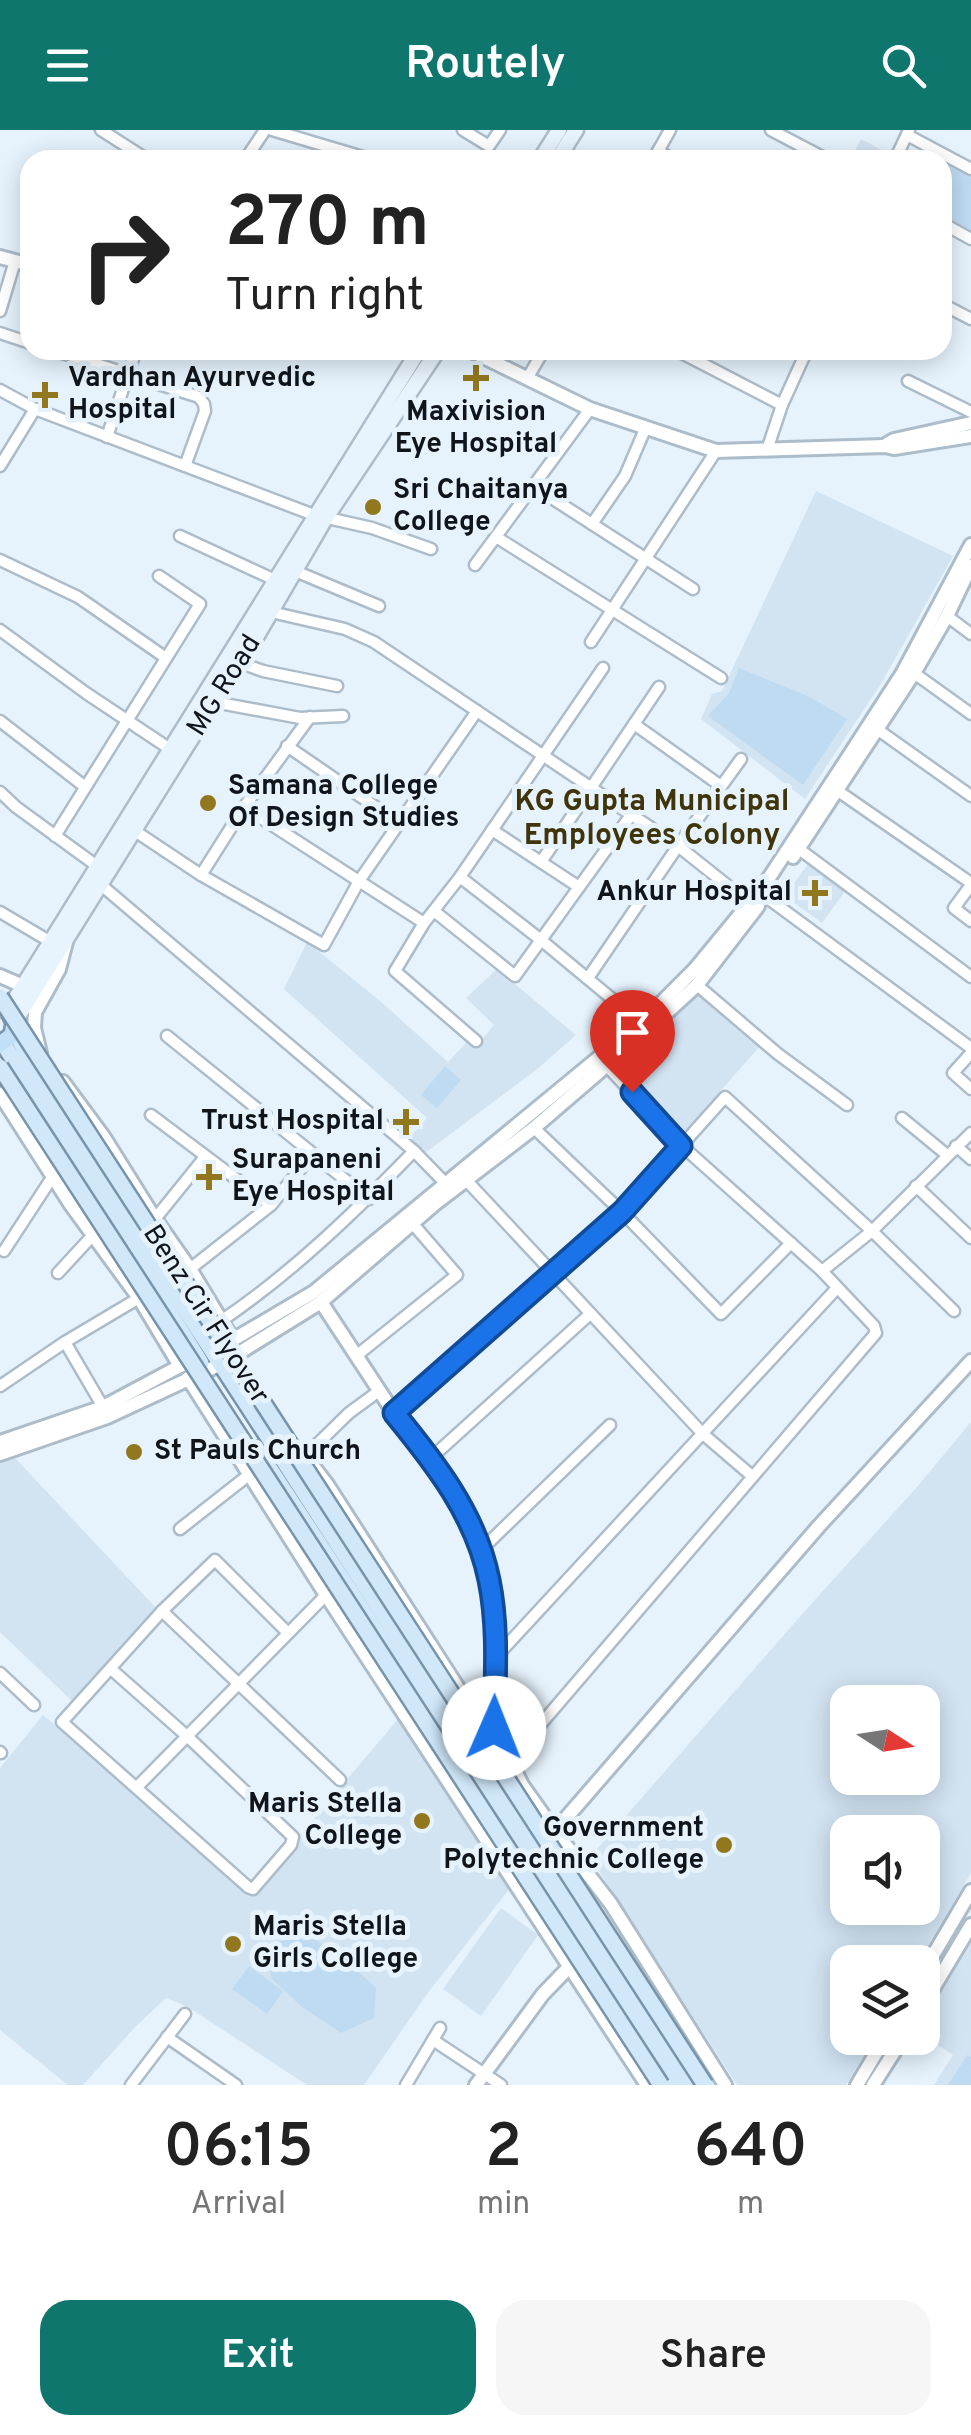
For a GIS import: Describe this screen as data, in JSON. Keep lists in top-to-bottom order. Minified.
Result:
{"streets":{"main road":["MG Road","Benz Cir Flyover"]},"crossings":[["MG Road","Benz Cir Flyover"]],"districts":["KG Gupta Municipal Employees Colony"],"places":{"health":["Maxivision Eye Hospital","Vardhan Ayurvedic Hospital","Ankur Hospital","Trust Hospital","Surapaneni Eye Hospital"],"other":["Sri Chaitanya College","Samana College Of Design Studies","St Pauls Church","Maris Stella College","Government Polytechnic College","Maris Stella Girls College"]},"north":"right","page":{"header":"Routely","turn":["270 m","Turn right"],"eta":["06:15","Arrival","2","min","640","m"],"buttons":["Exit","Share"]}}
